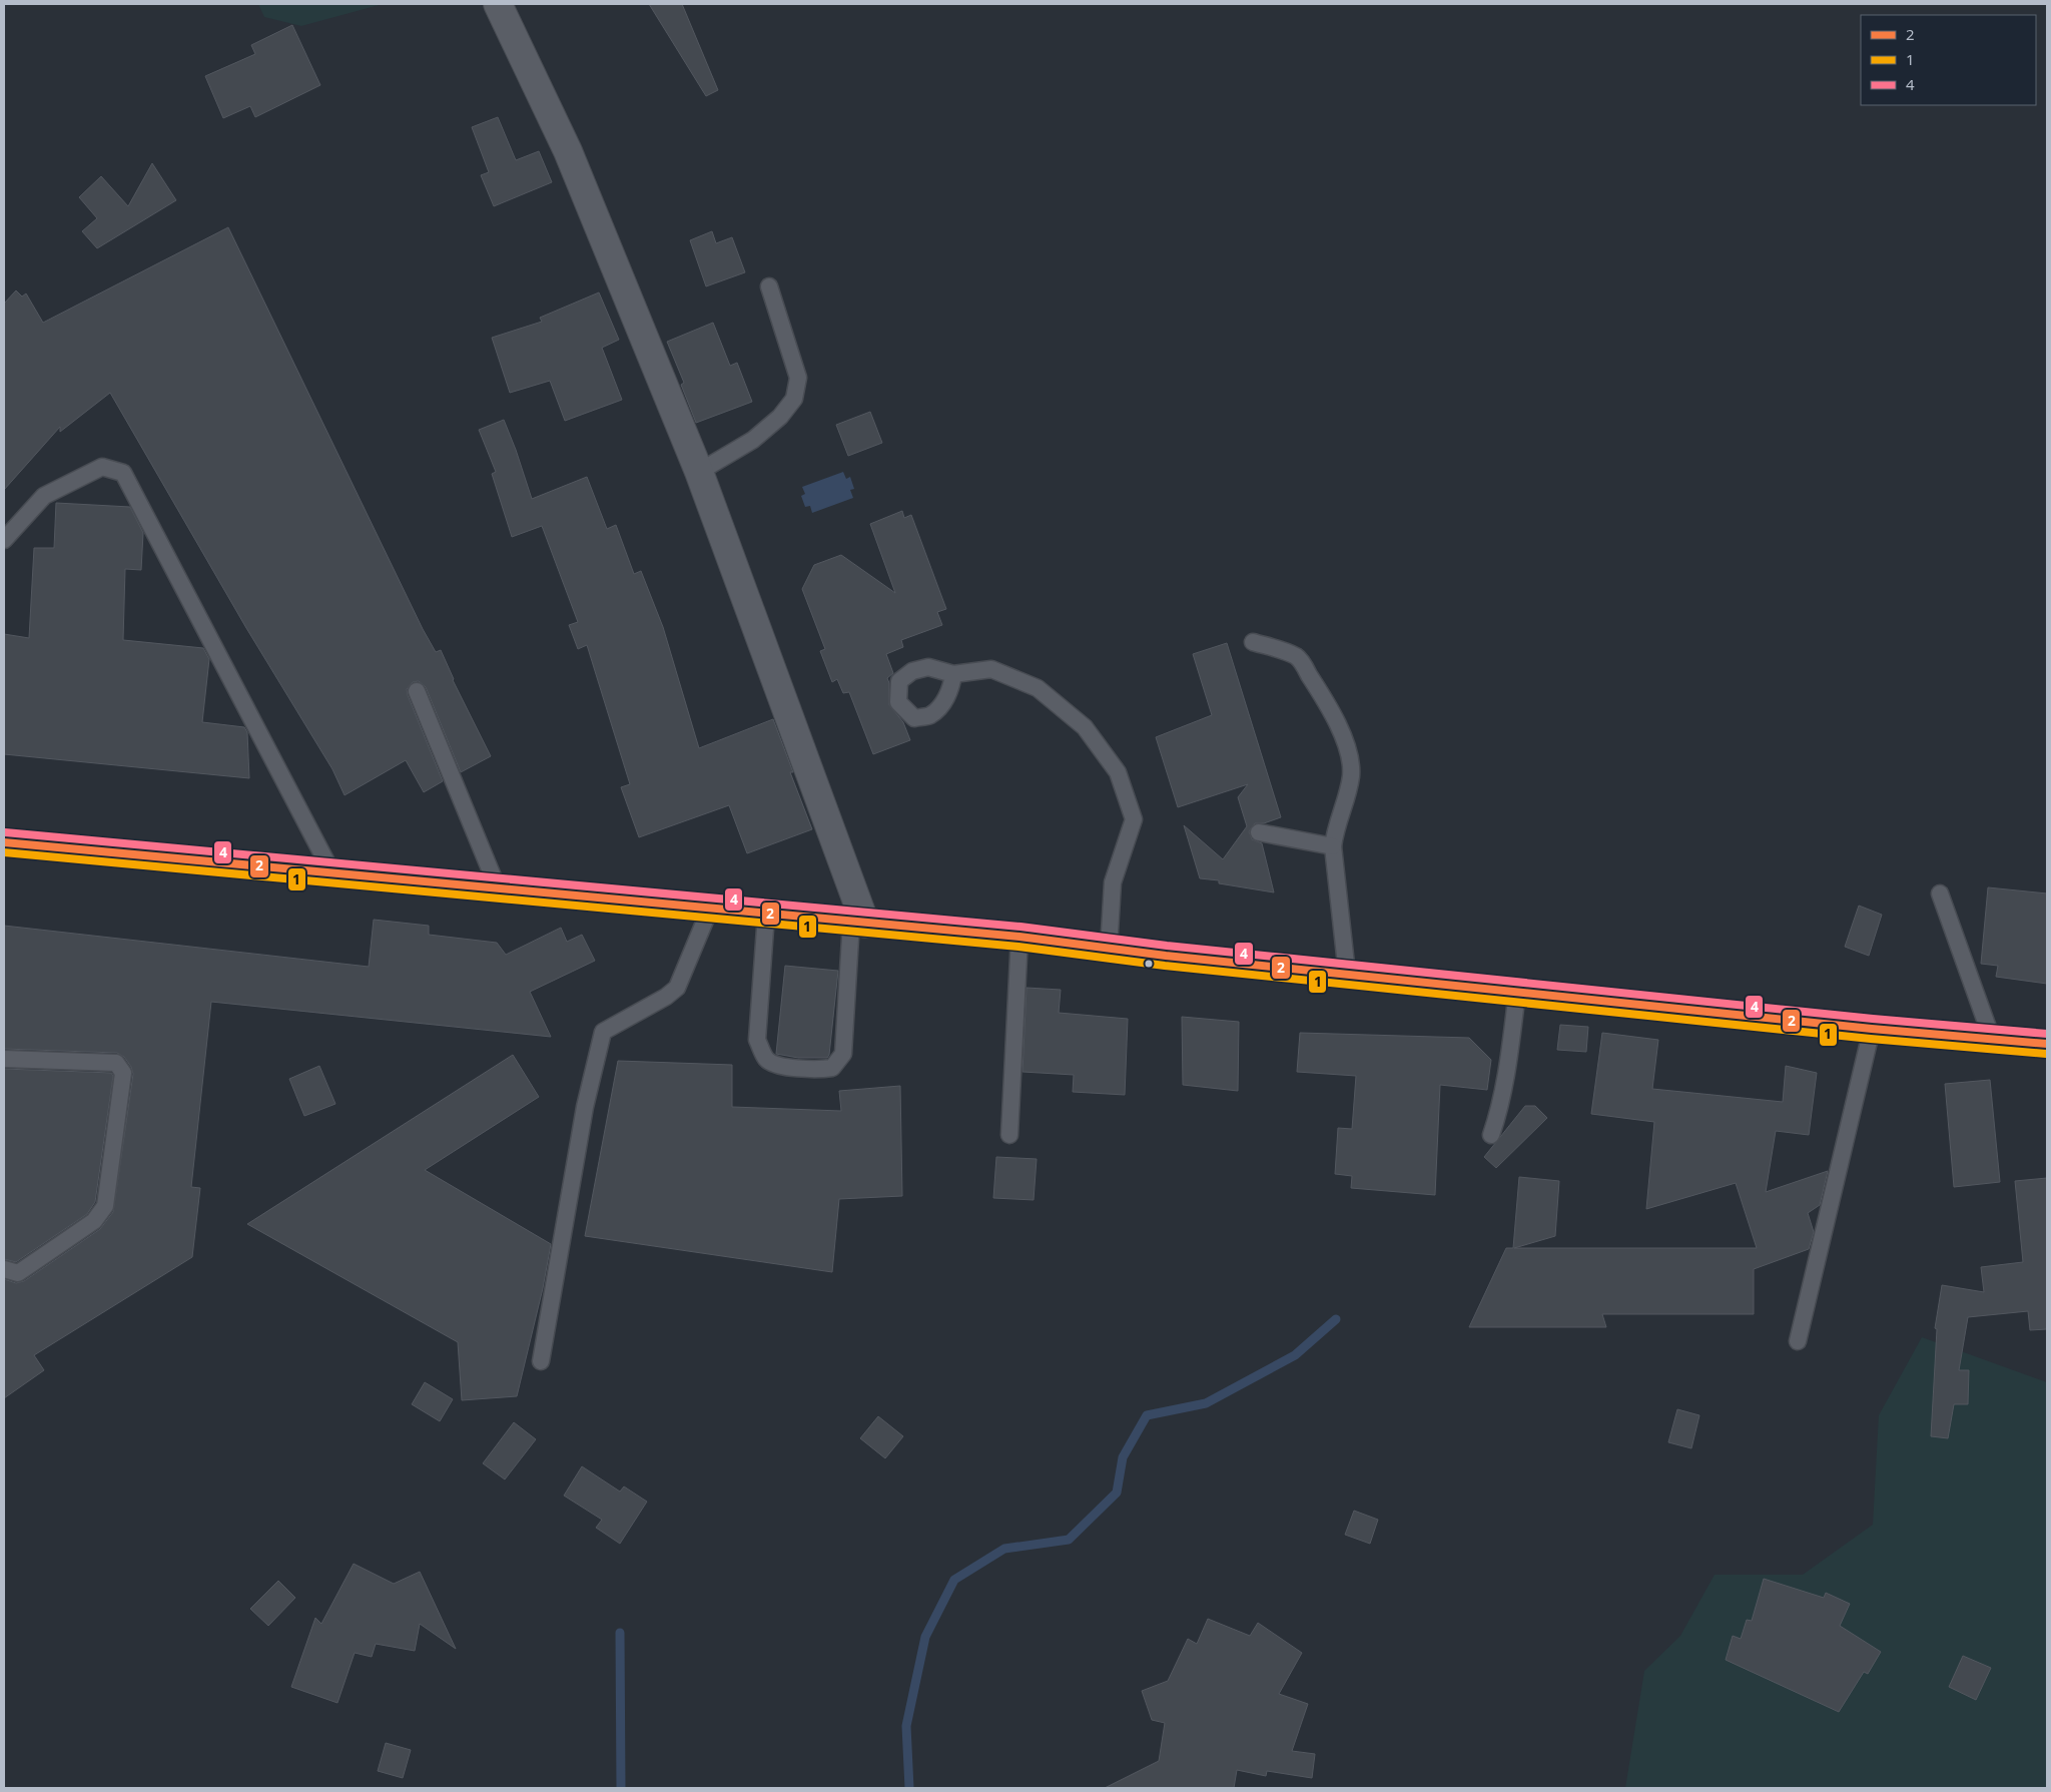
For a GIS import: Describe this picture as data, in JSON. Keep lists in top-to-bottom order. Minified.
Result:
{"lines":["transit line 4","transit line 2","transit line 1"],"legend":["2","1","4"]}
